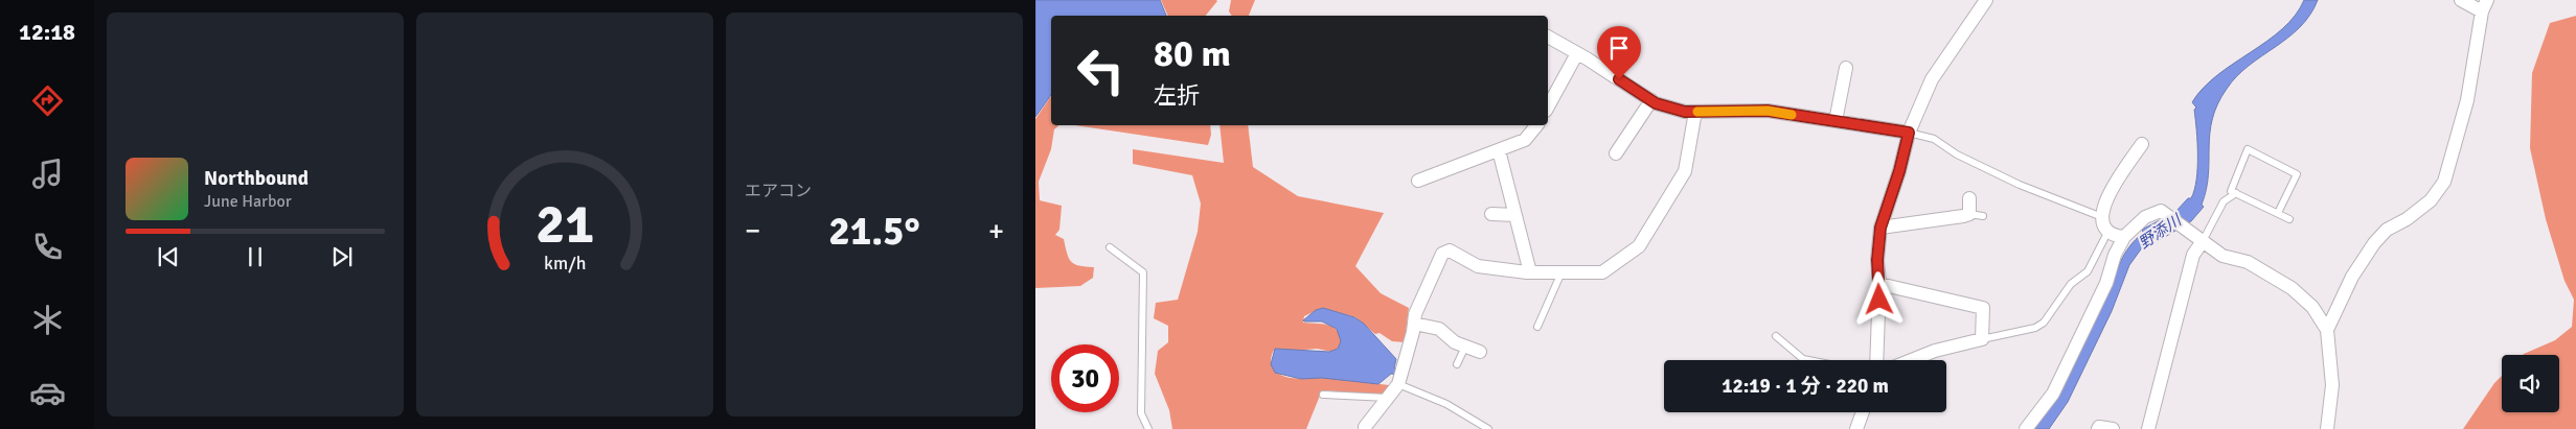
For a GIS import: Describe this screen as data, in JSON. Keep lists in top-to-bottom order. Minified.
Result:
{"water":["野添川"],"page":{"tabs":"12:18","tile":"エアコン","turn":["80 m","左折"],"song":["Northbound","June Harbor"],"heat":["−","21.5°","+"],"limit":"30","trip":"12:19 · 1 分 · 220 m","gauge":["21","km/h"]}}
